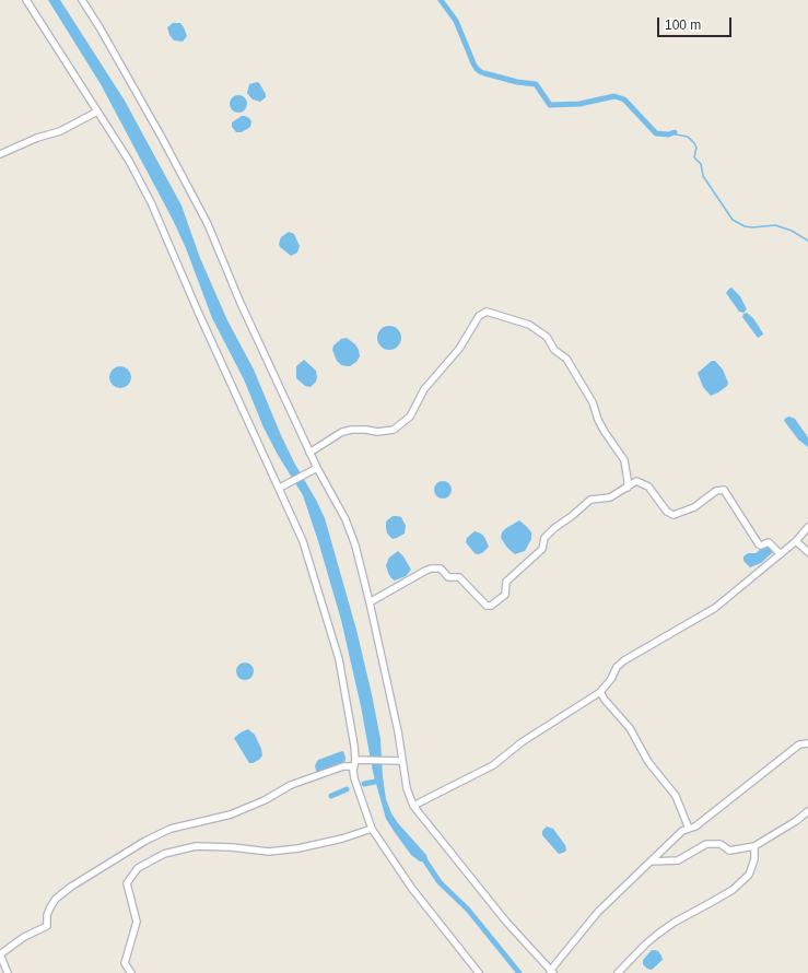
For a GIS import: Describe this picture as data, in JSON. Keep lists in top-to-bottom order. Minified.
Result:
{"scale_bar":"100 m"}
